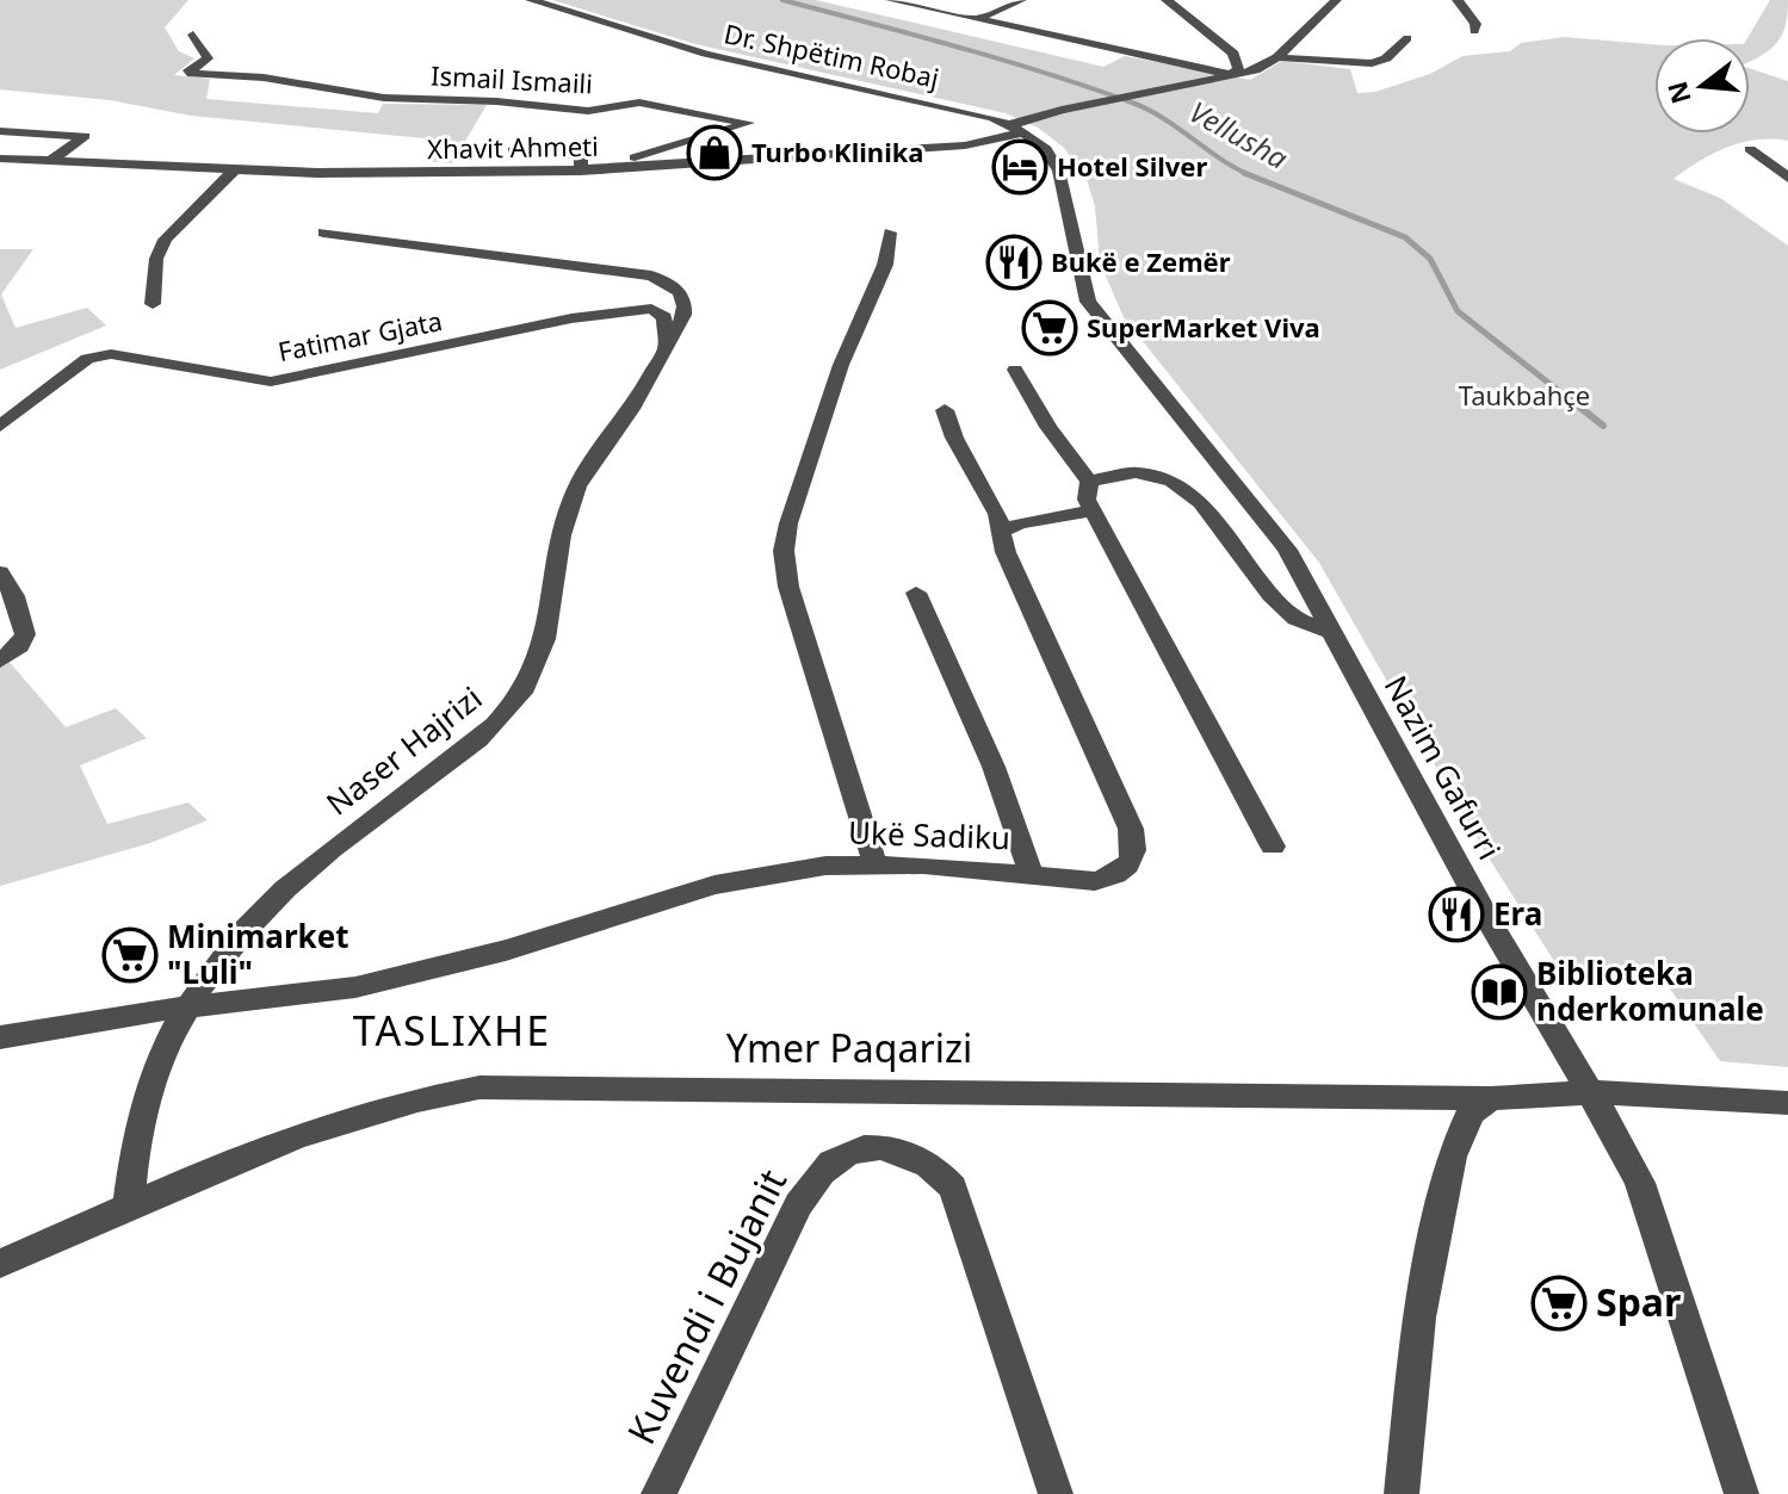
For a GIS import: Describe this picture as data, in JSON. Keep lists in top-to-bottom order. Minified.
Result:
{"streets":{"street":["Dr. Shpëtim Robaj","Ismail Ismaili","Xhavit Ahmeti","Fatimar Gjata","Naser Hajrizi","Nazim Gafurri","Ukë Sadiku","Ymer Paqarizi","Kuvendi i Bujanit"]},"crossings":[["Dr. Shpëtim Robaj","Xhavit Ahmeti"],["Dr. Shpëtim Robaj","Nazim Gafurri"],["Ismail Ismaili","Xhavit Ahmeti"],["Xhavit Ahmeti","Nazim Gafurri"],["Fatimar Gjata","Naser Hajrizi"],["Naser Hajrizi","Ukë Sadiku"],["Nazim Gafurri","Ymer Paqarizi"]],"districts":["TASLIXHE"],"water":["Vellusha"],"parks":["Taukbahçe"],"places":{"shop":["Turbo Klinika"],"hotel":["Hotel Silver"],"restaurant":["Bukë e Zemër","Era"],"supermarket":["SuperMarket Viva","Minimarket \"Luli\"","Spar"],"library":["Biblioteka nderkomunale"]},"north":"left"}
